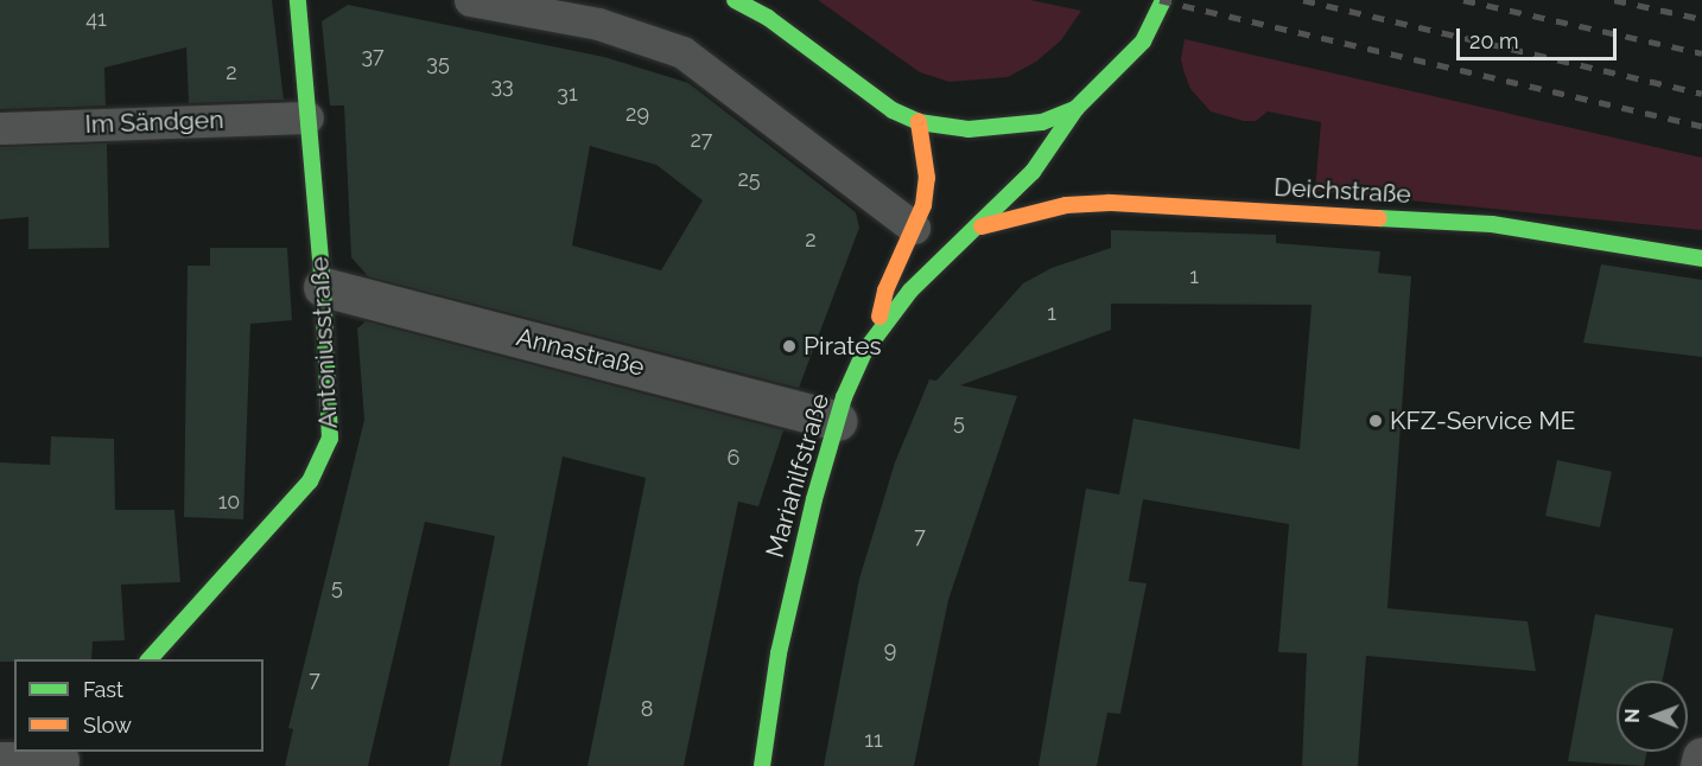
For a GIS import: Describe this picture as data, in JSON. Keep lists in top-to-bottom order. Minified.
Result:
{"streets":{"street":["Deichstraße","Antoniusstraße","Annastraße","Mariahilfstraße"],"lane":["Im Sändgen"]},"crossings":[["Im Sändgen","Antoniusstraße"],["Deichstraße","Mariahilfstraße"],["Antoniusstraße","Annastraße"],["Annastraße","Mariahilfstraße"]],"places":["Pirates","KFZ-Service ME"],"house_numbers":["41","37","35","2","33","31","29","27","25","2","1","1","5","6","10","7","5","9","7","8","11"],"legend":["Fast","Slow"],"scale_bar":"20 m","north":"left"}
